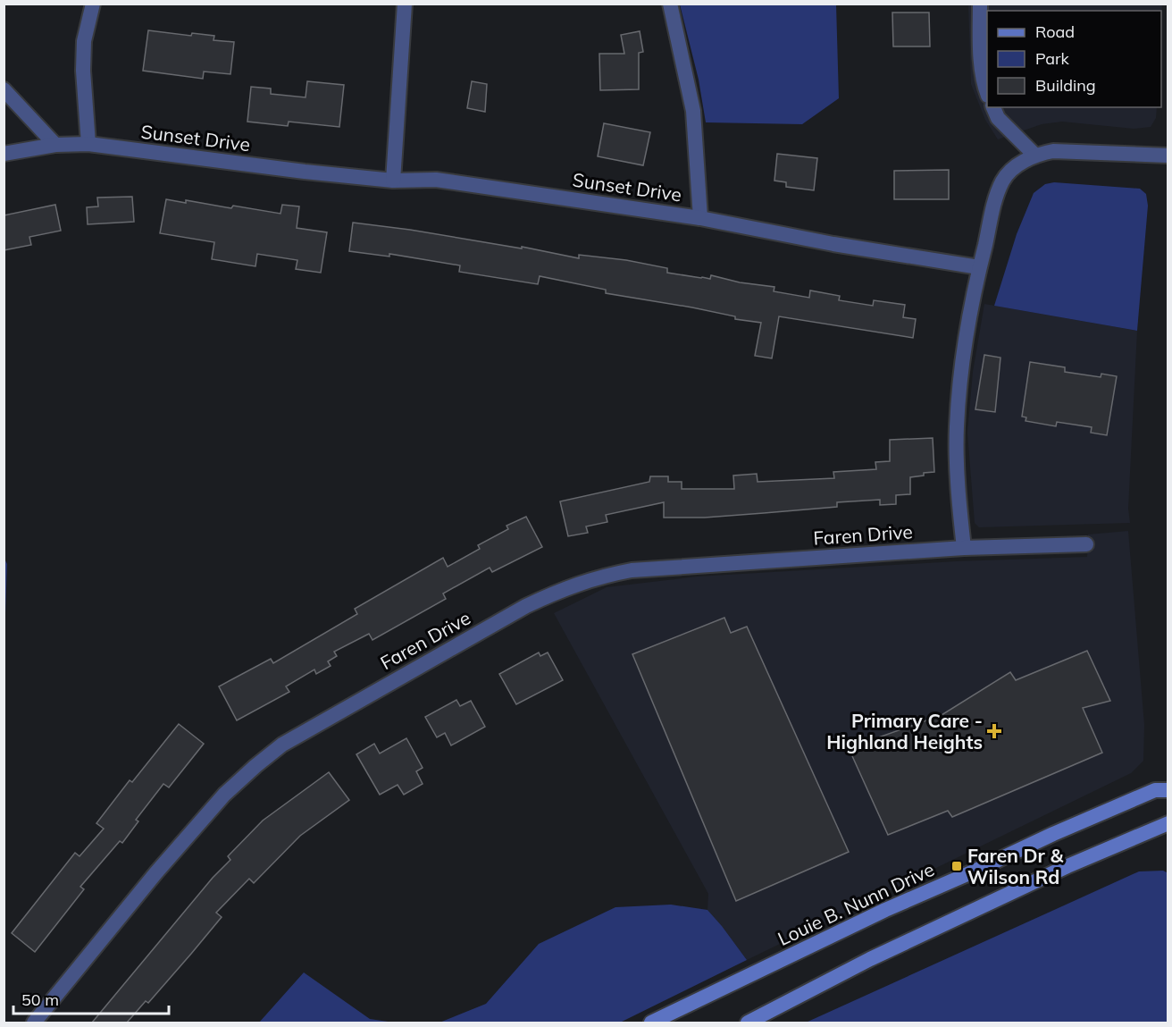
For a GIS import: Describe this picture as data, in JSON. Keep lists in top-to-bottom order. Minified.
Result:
{"streets":{"main road":["Louie B. Nunn Drive"],"street":["Sunset Drive","Faren Drive"]},"places":{"health":["Primary Care - Highland Heights"],"transit":["Faren Dr & Wilson Rd"]},"legend":["Road","Park","Building"],"scale_bar":"50 m"}
